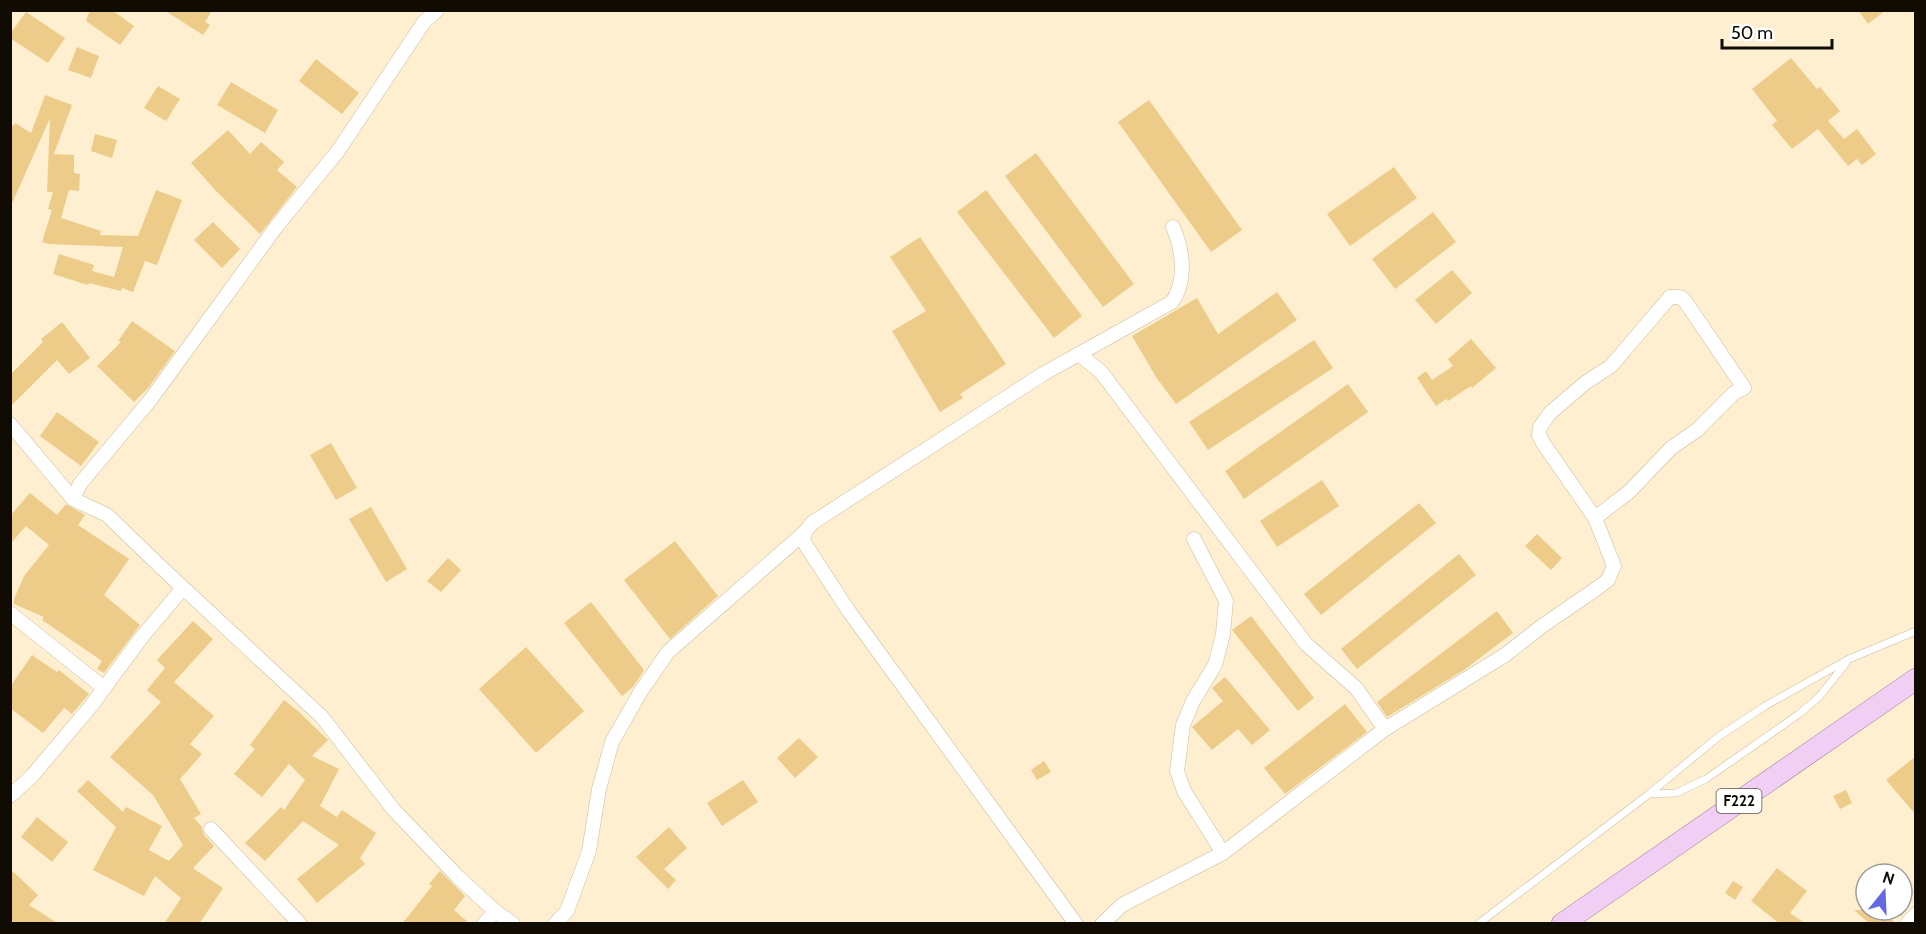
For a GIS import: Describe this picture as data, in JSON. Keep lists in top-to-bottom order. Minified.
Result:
{"streets":{"main road":["F222"]},"scale_bar":"50 m","north":"top"}
